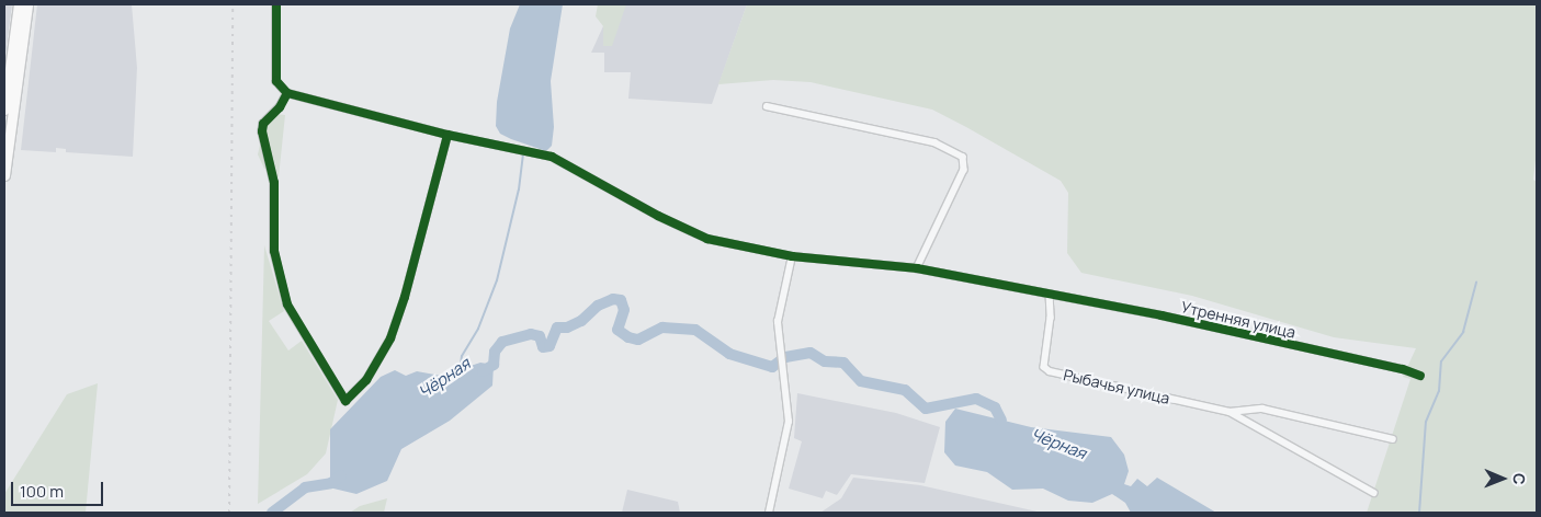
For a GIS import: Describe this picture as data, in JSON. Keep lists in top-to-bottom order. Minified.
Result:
{"streets":{"street":["Утренняя улица","Рыбачья улица"]},"crossings":[["Утренняя улица","Рыбачья улица"]],"water":["Чёрная"],"scale_bar":"100 m","north":"right"}
